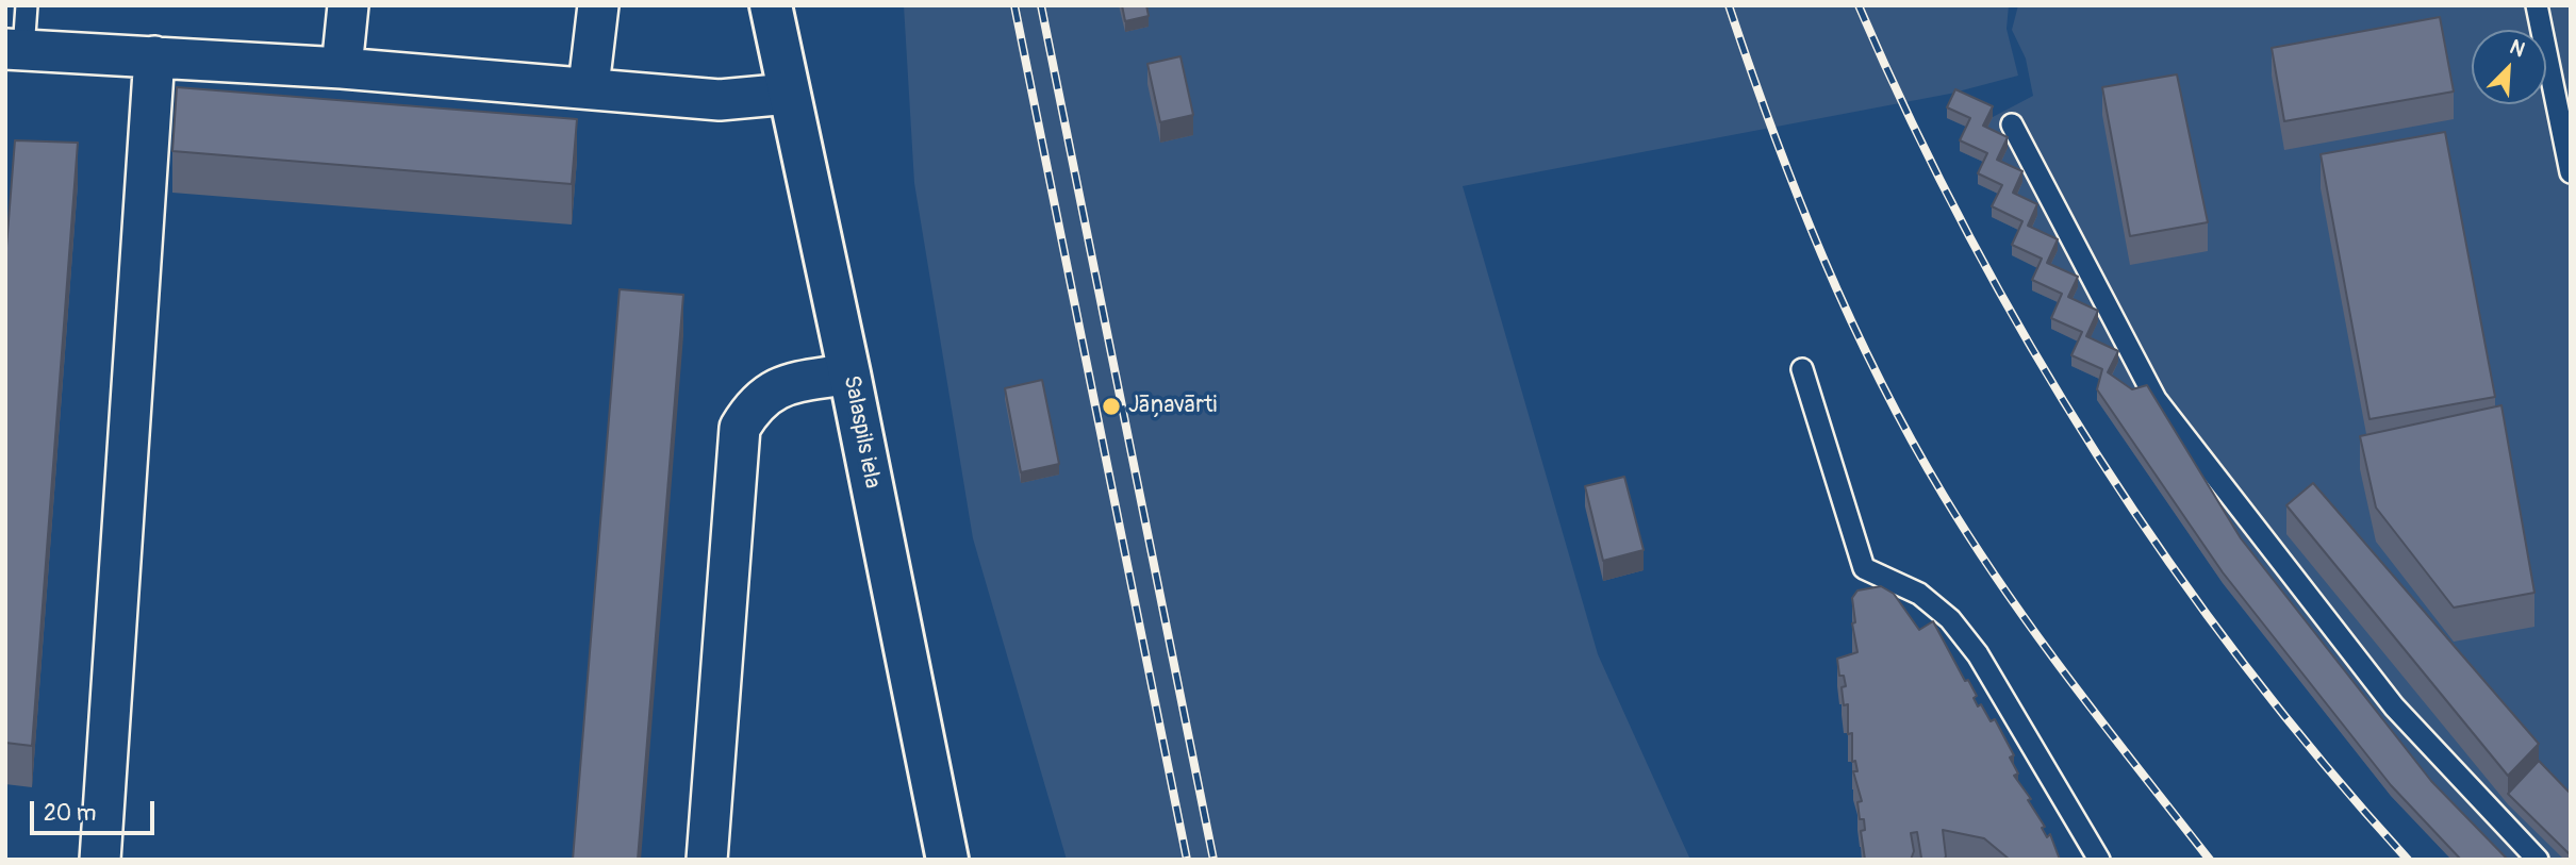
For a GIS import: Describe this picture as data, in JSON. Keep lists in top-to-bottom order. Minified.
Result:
{"streets":{"street":["Salaspils iela"]},"places":["Jāņavārti"],"scale_bar":"20 m","north":"top right"}
